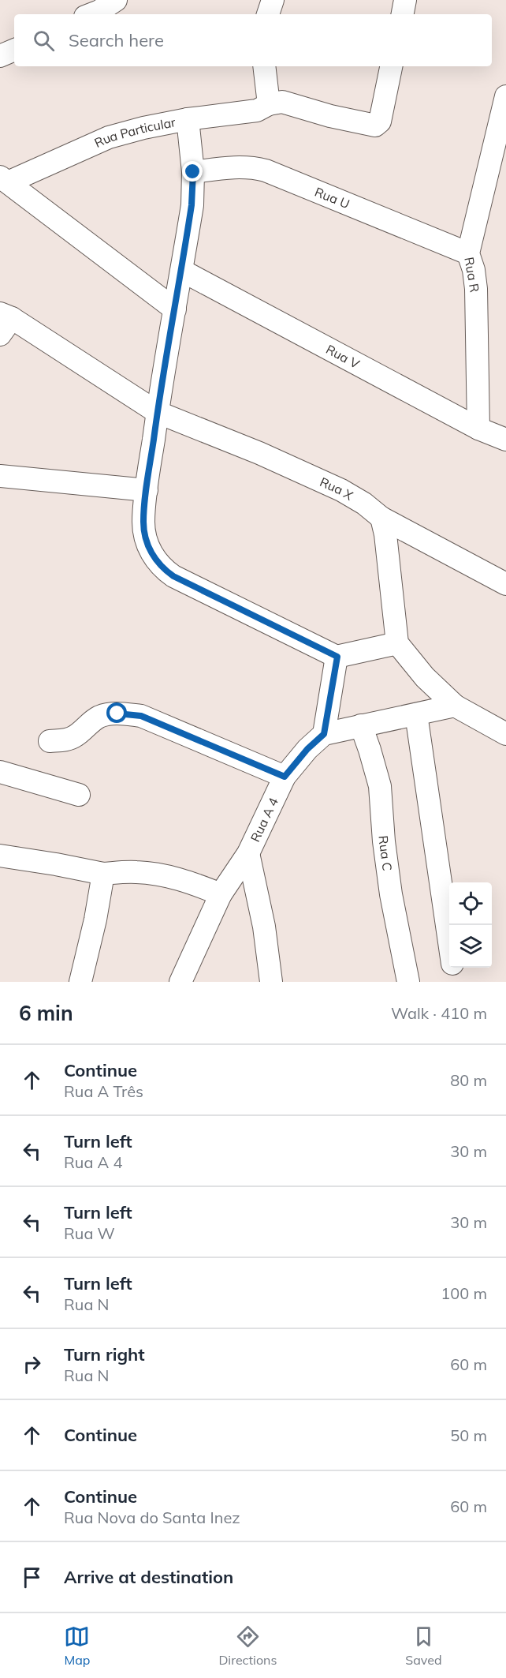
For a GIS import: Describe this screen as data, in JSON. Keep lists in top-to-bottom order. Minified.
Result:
{"streets":{"street":["Rua Particular","Rua U","Rua R","Rua V","Rua X","Rua A 4","Rua C"]},"crossings":[["Rua U","Rua R"],["Rua R","Rua V"],["Rua A 4","Rua C"]],"page":{"search":"Search here","heading":["6 min","Walk · 410 m"],"list":[["Continue","Rua A Três","80 m"],["Turn left","Rua A 4","30 m"],["Turn left","Rua W","30 m"],["Turn left","Rua N","100 m"],["Turn right","Rua N","60 m"],["Continue","50 m"],["Continue","Rua Nova do Santa Inez","60 m"],"Arrive at destination"],"nav":["Map","Directions","Saved"]}}
